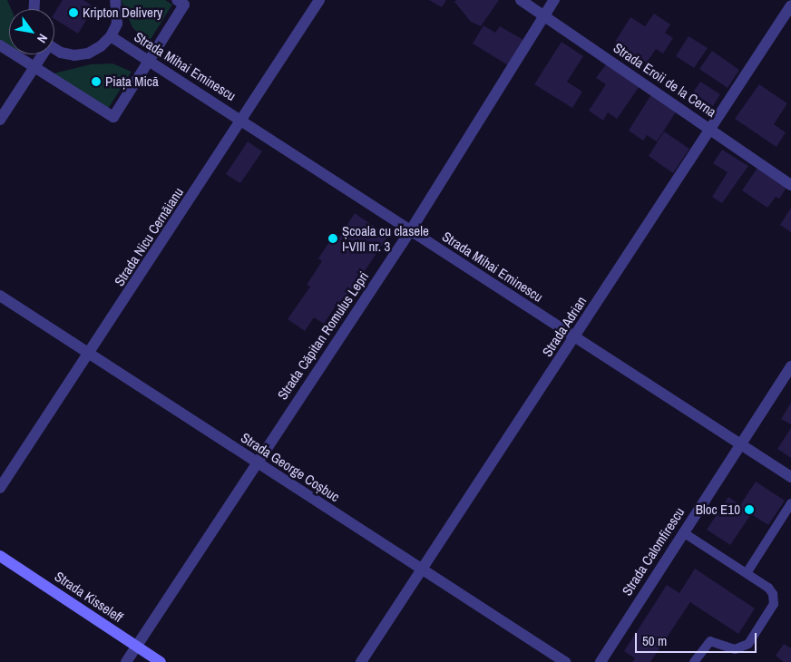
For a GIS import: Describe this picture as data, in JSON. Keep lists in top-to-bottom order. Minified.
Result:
{"streets":{"street":["Strada Mihai Eminescu","Strada Eroii de la Cerna","Strada Nicu Cernăianu","Strada Adrian","Strada Căpitan Romulus Lepri","Strada George Coșbuc","Strada Calomfirescu","Strada Kisseleff"]},"crossings":[["Strada Mihai Eminescu","Strada Nicu Cernăianu"],["Strada Mihai Eminescu","Strada Adrian"],["Strada Mihai Eminescu","Strada Căpitan Romulus Lepri"],["Strada Mihai Eminescu","Strada Calomfirescu"],["Strada Eroii de la Cerna","Strada Adrian"],["Strada Eroii de la Cerna","Strada Căpitan Romulus Lepri"],["Strada Nicu Cernăianu","Strada George Coșbuc"],["Strada Adrian","Strada George Coșbuc"],["Strada Căpitan Romulus Lepri","Strada George Coșbuc"],["Strada Căpitan Romulus Lepri","Strada Kisseleff"]],"places":["Kripton Delivery","Piața Mică","Școala cu clasele I-VIII nr. 3","Bloc E10"],"scale_bar":"50 m","north":"bottom right"}
